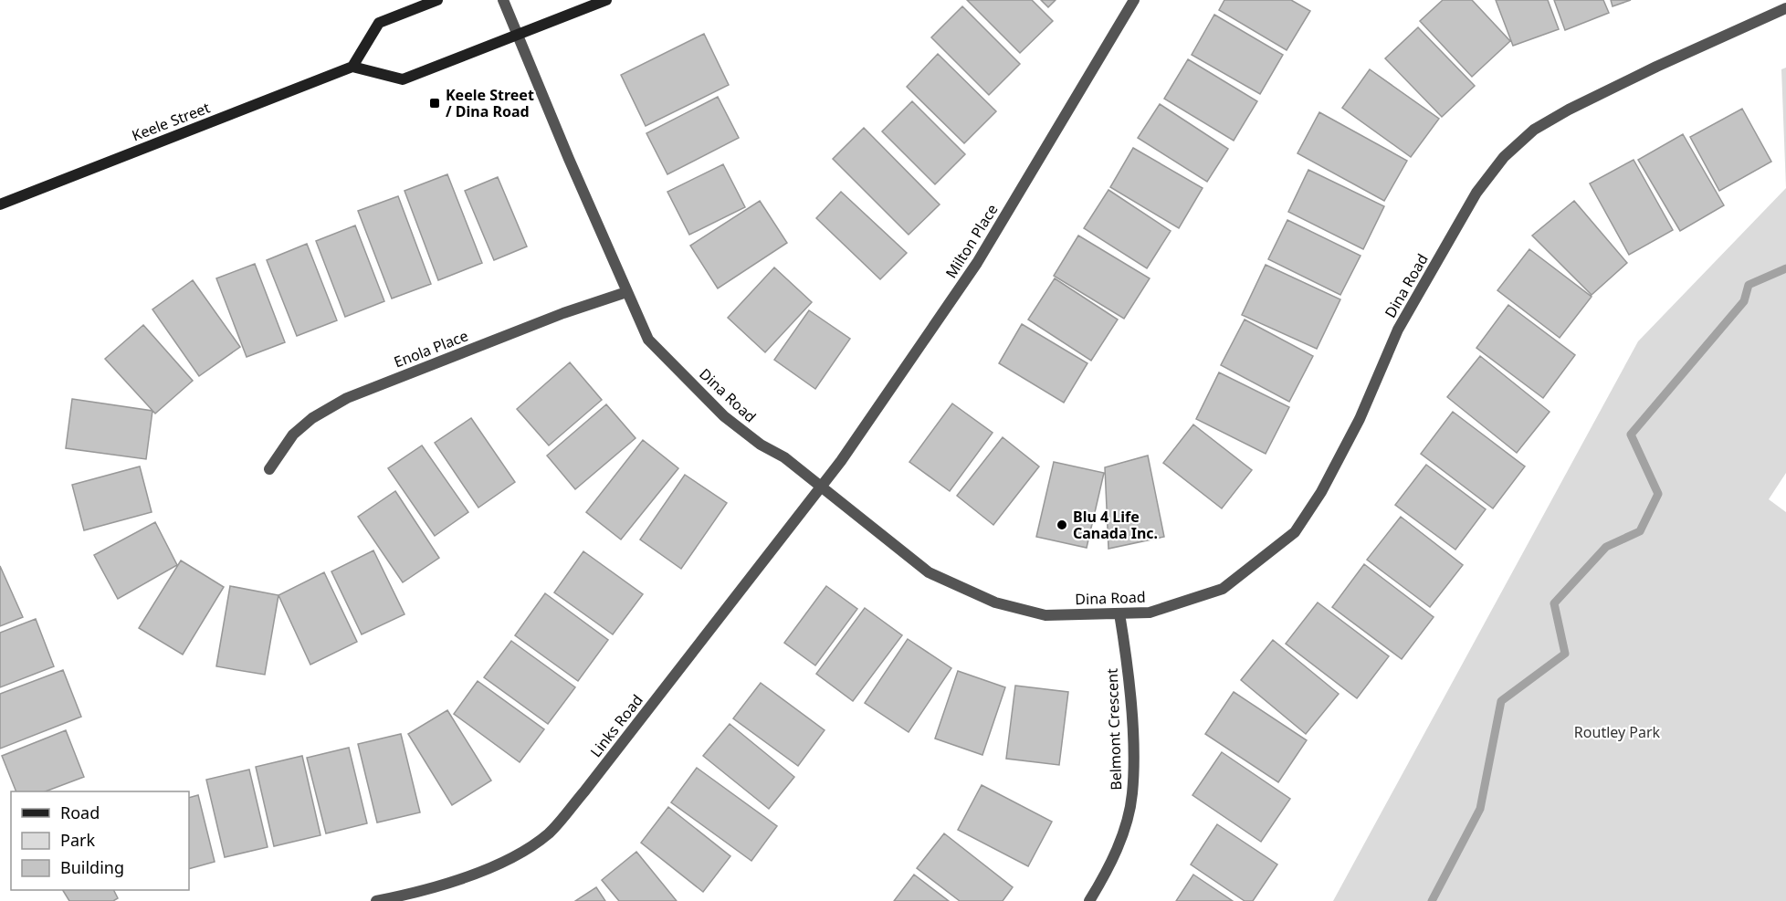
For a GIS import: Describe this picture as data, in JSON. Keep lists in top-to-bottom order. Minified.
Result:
{"streets":{"main road":["Keele Street"],"street":["Milton Place","Dina Road","Enola Place","Links Road","Belmont Crescent"]},"crossings":[["Milton Place","Dina Road"],["Milton Place","Links Road"],["Dina Road","Enola Place"],["Dina Road","Links Road"],["Dina Road","Belmont Crescent"]],"parks":["Routley Park"],"places":{"transit":["Keele Street / Dina Road"],"other":["Blu 4 Life Canada Inc."]},"legend":["Road","Park","Building"]}
